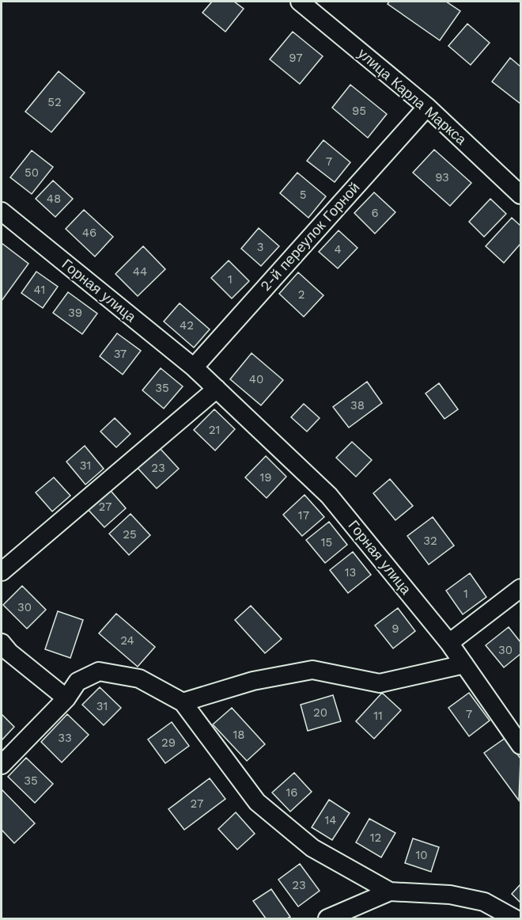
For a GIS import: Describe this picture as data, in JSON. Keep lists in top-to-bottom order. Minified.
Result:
{"streets":{"street":["улица Карла Маркса","2-й переулок Горной","Горная улица"]},"crossings":[["улица Карла Маркса","2-й переулок Горной"],["2-й переулок Горной","Горная улица"]],"house_numbers":["97","52","95","7","50","93","5","48","6","46","3","4","44","1","41","2","39","42","37","40","35","38","21","31","23","19","27","17","25","32","15","13","1","30","9","24","30","31","20","7","11","18","33","29","35","16","27","14","12","10","23"]}
